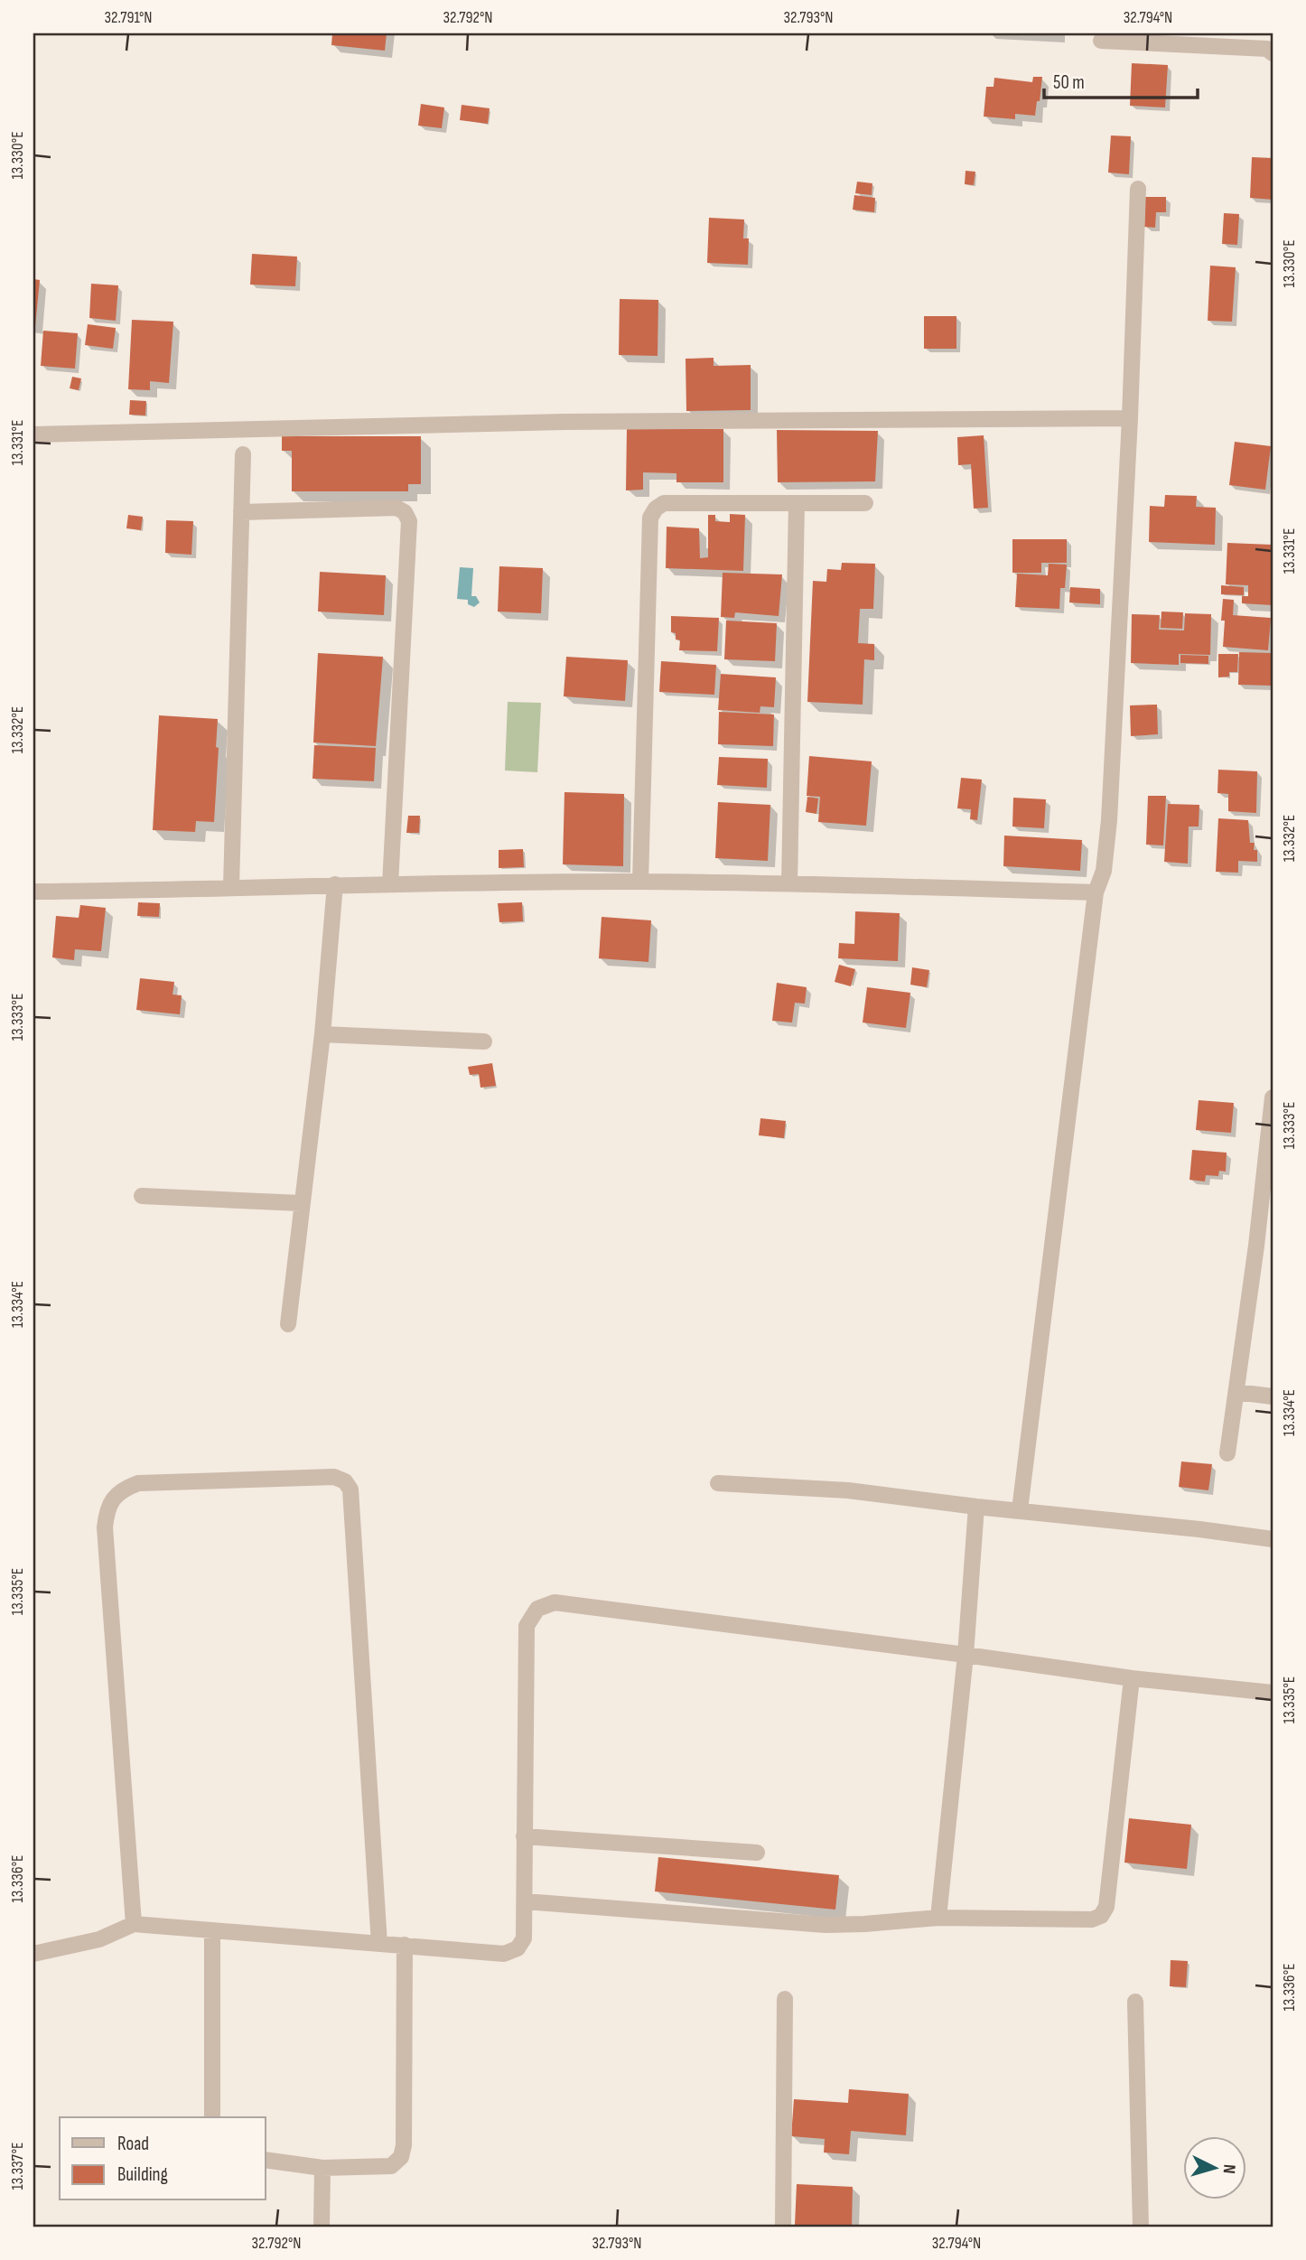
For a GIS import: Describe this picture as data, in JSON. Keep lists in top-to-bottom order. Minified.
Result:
{"legend":["Road","Building"],"scale_bar":"50 m","north":"right","coordinates":["32.791°N","32.792°N","32.793°N","32.794°N","13.330°E","13.331°E","13.332°E","13.333°E","13.334°E","13.335°E","13.336°E","13.337°E"]}
